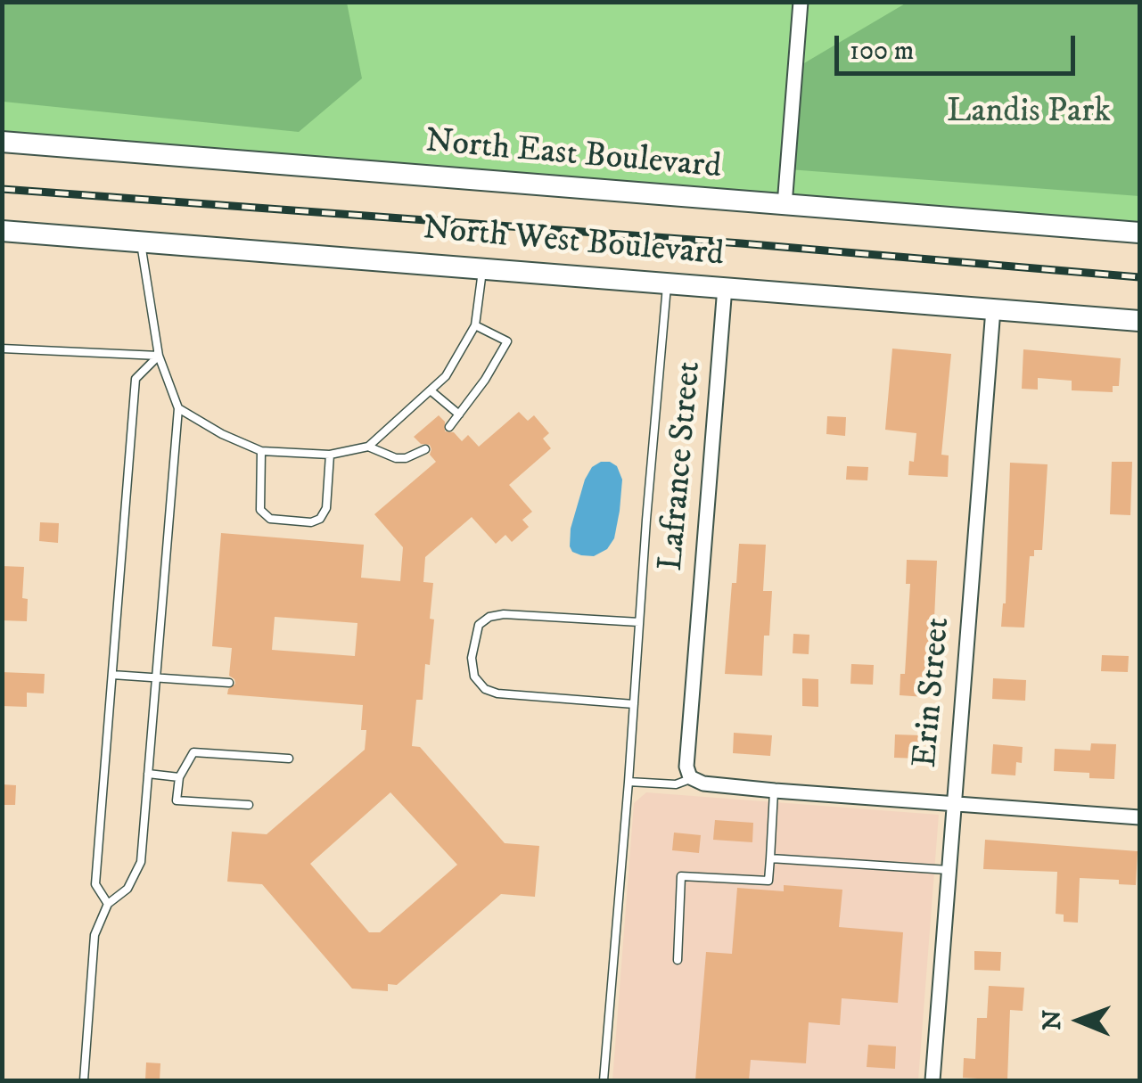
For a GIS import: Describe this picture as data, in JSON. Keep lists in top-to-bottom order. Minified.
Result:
{"streets":{"main road":["North East Boulevard","North West Boulevard"],"street":["Lafrance Street","Erin Street"]},"crossings":[["North West Boulevard","Lafrance Street"],["North West Boulevard","Erin Street"]],"parks":["Landis Park"],"scale_bar":"100 m","north":"left"}
